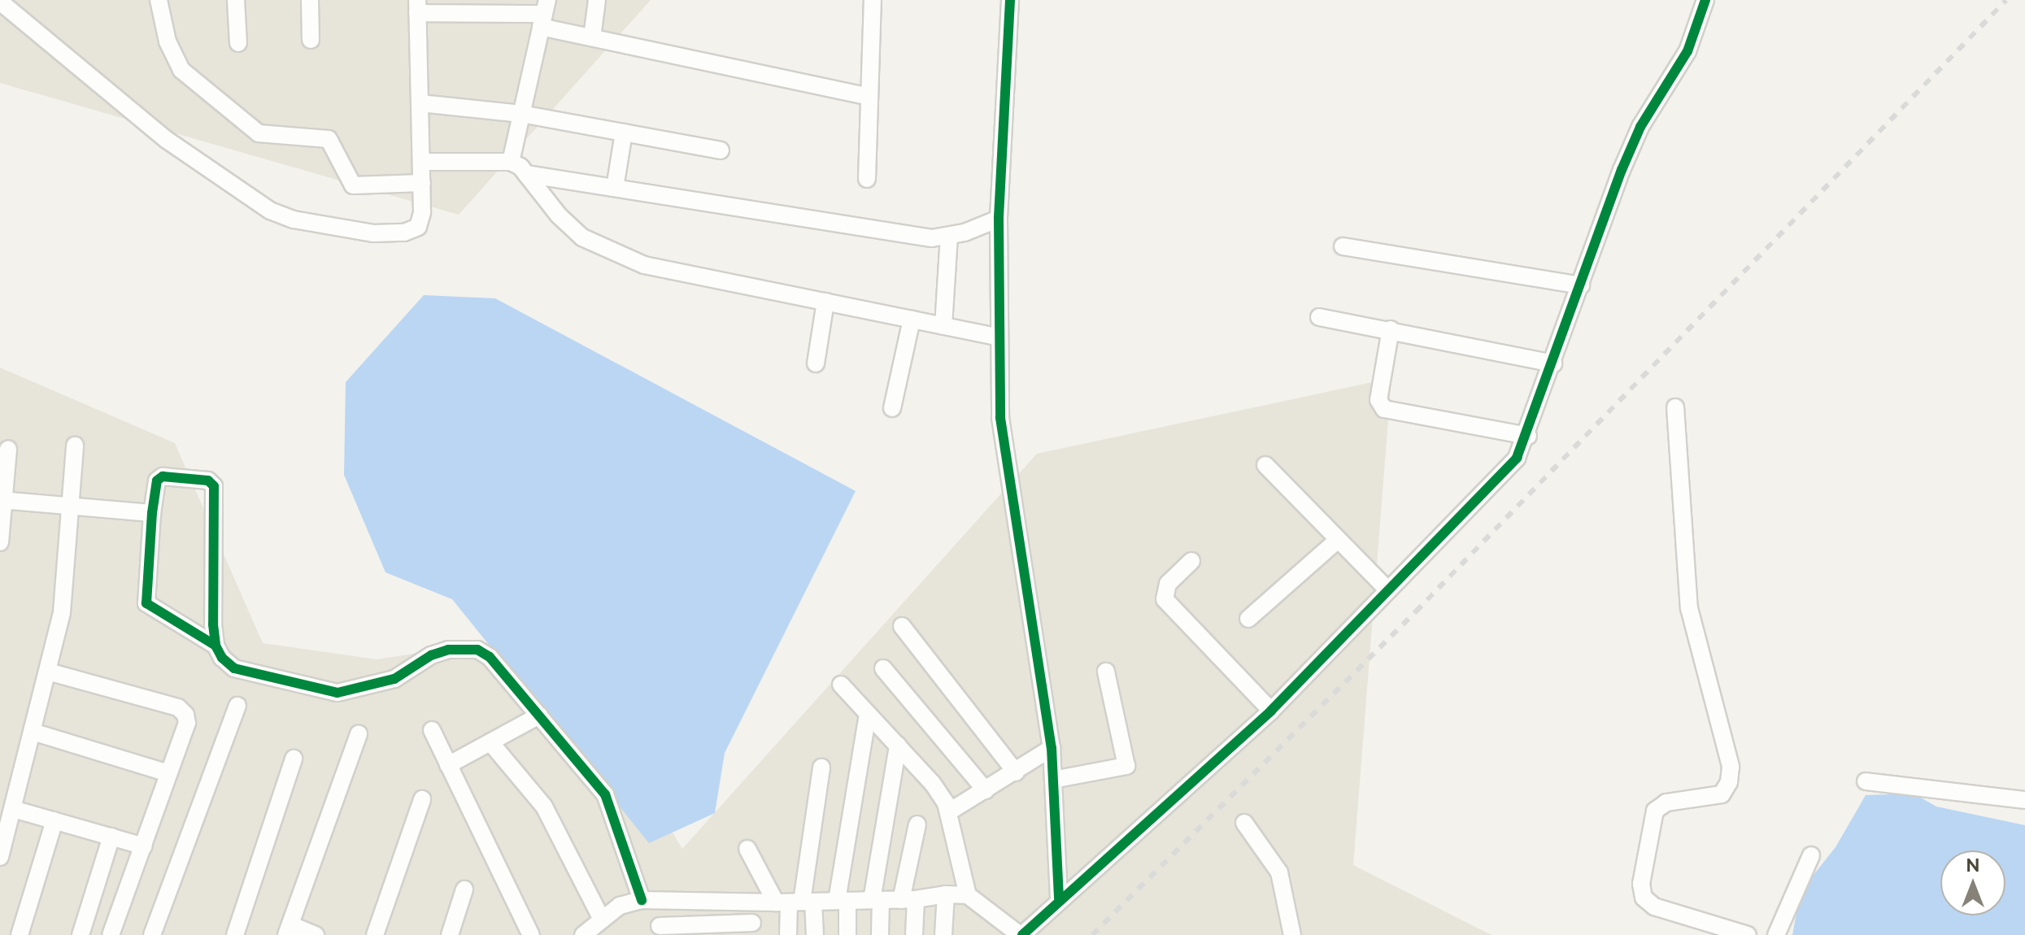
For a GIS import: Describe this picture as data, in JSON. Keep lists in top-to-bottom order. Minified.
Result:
{"north":"top"}
